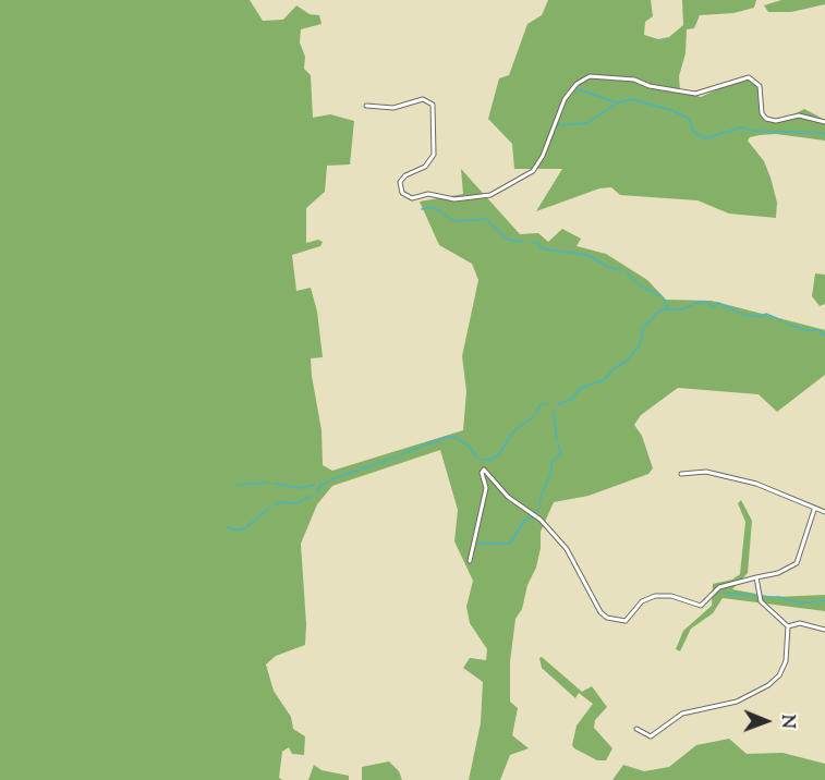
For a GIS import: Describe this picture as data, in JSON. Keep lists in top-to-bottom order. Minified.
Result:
{"north":"right"}
